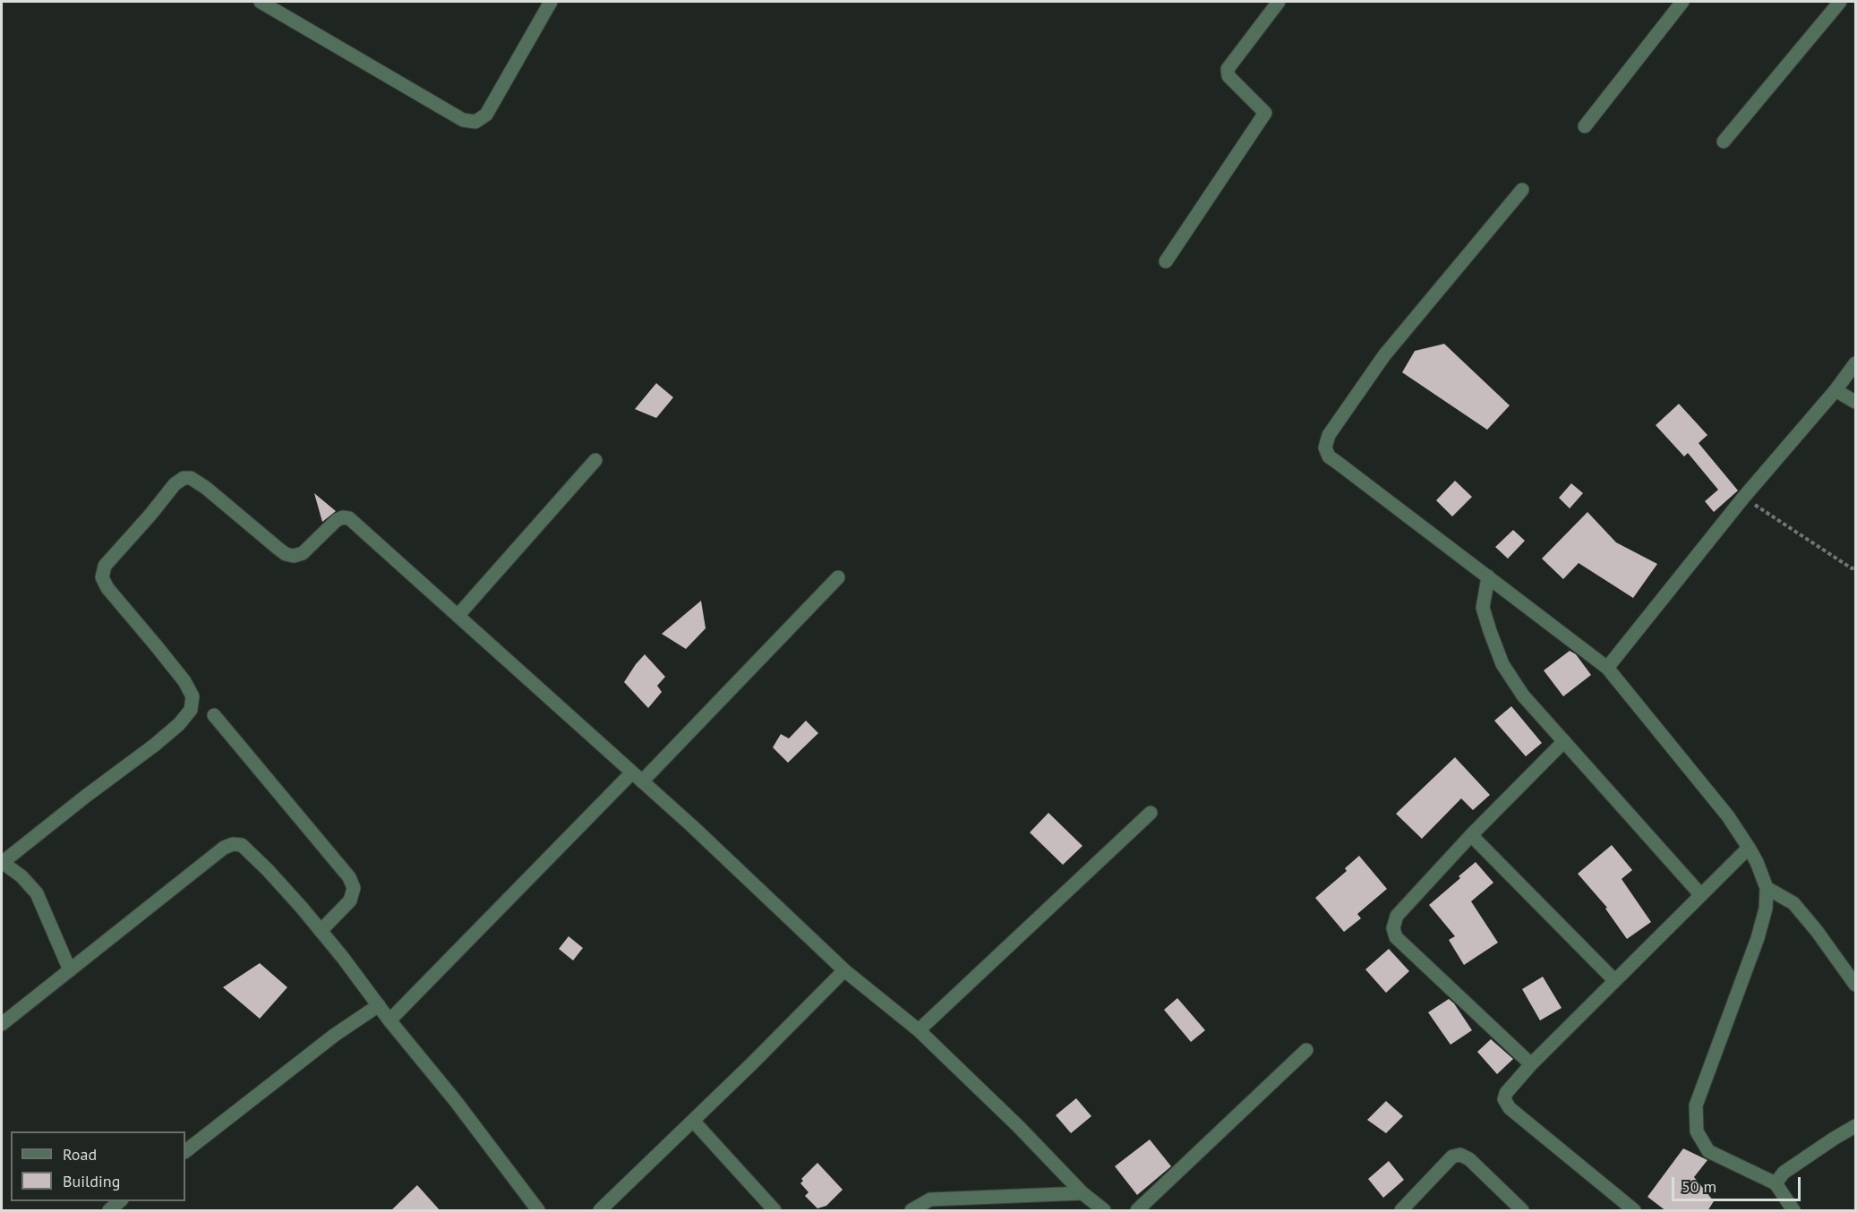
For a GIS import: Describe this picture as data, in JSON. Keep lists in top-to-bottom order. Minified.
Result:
{"legend":["Road","Building"],"scale_bar":"50 m"}
